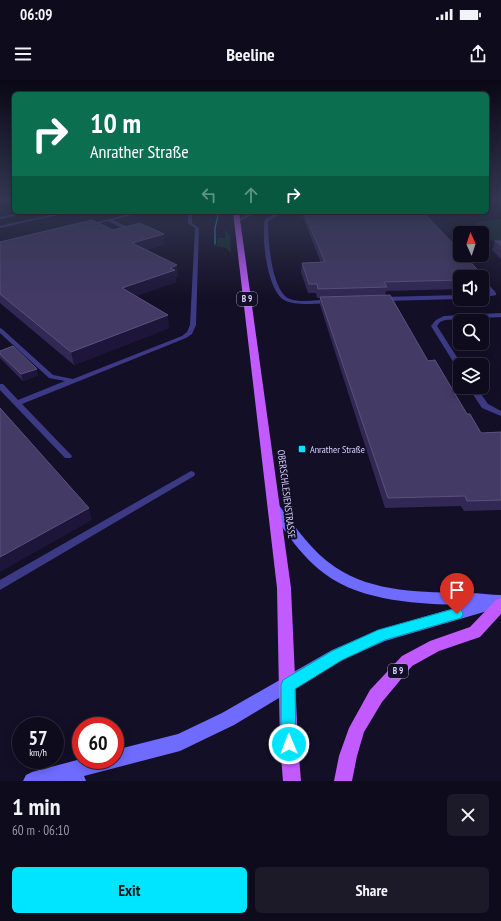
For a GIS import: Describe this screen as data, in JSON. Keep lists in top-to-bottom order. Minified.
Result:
{"streets":{"main road":["B 9","OBERSCHLESIENSTRASSE"]},"places":{"transit":["Anrather Straße"]},"north":"top","page":{"status":"06:09","header":"Beeline","turn":["10 m","Anrather Straße"],"speed":"57 km/h","limit":"60","heading":["1 min","60 m · 06:10"],"buttons":["Exit","Share"]}}
